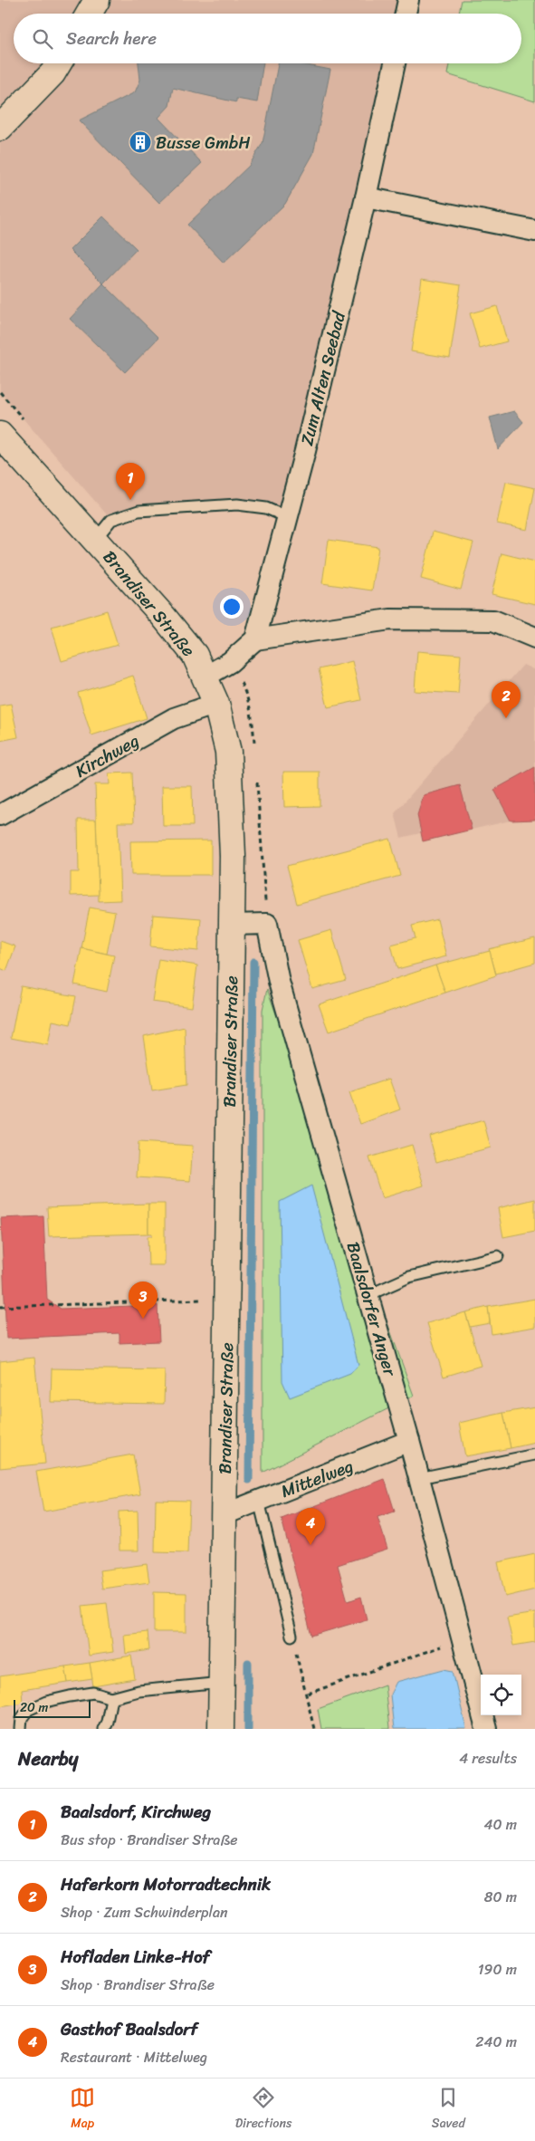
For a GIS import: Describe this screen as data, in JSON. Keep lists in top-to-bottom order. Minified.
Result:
{"streets":{"street":["Zum Alten Seebad","Brandiser Straße","Kirchweg","Baalsdorfer Anger","Mittelweg"]},"crossings":[["Brandiser Straße","Kirchweg"],["Brandiser Straße","Mittelweg"],["Baalsdorfer Anger","Mittelweg"]],"places":{"building":["Busse GmbH"]},"scale_bar":"20 m","page":{"search":"Search here","pins":["1","2","3","4"],"scale":"20 m","heading":["Nearby","4 results"],"list":[{"mark":"1","name":"Baalsdorf, Kirchweg","note":"Bus stop · Brandiser Straße","value":"40 m"},{"mark":"2","name":"Haferkorn Motorradtechnik","note":"Shop · Zum Schwinderplan","value":"80 m"},{"mark":"3","name":"Hofladen Linke-Hof","note":"Shop · Brandiser Straße","value":"190 m"},{"mark":"4","name":"Gasthof Baalsdorf","note":"Restaurant · Mittelweg","value":"240 m"}],"nav":["Map","Directions","Saved"]}}
